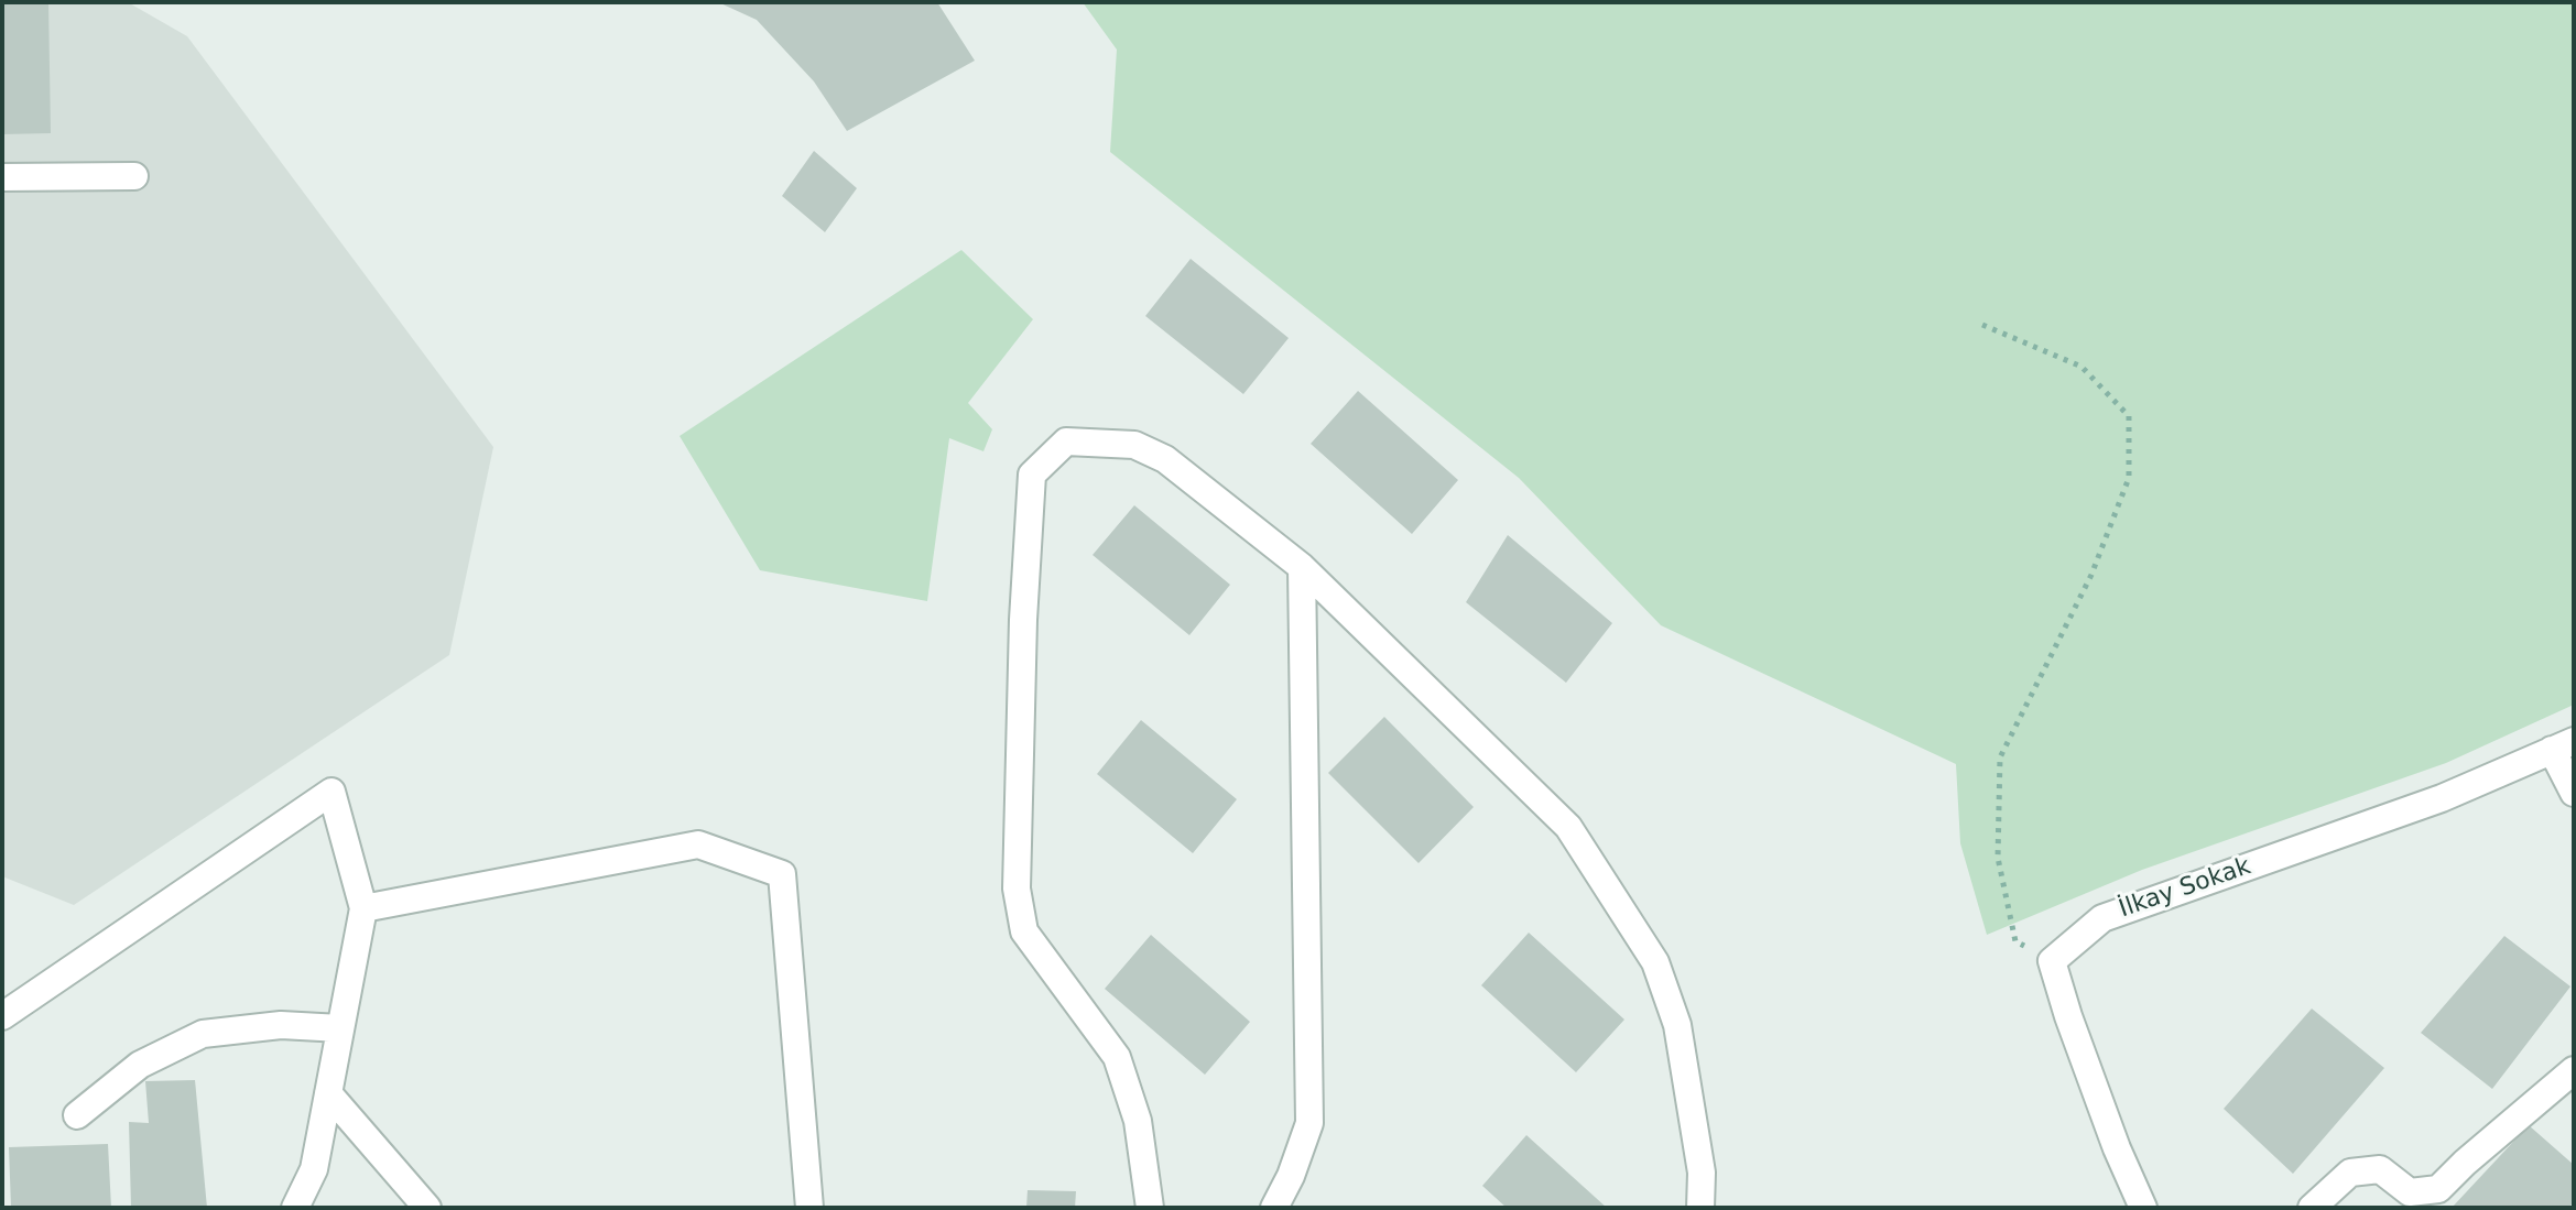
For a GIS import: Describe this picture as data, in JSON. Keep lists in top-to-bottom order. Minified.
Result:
{"streets":{"street":["İlkay Sokak"]}}
